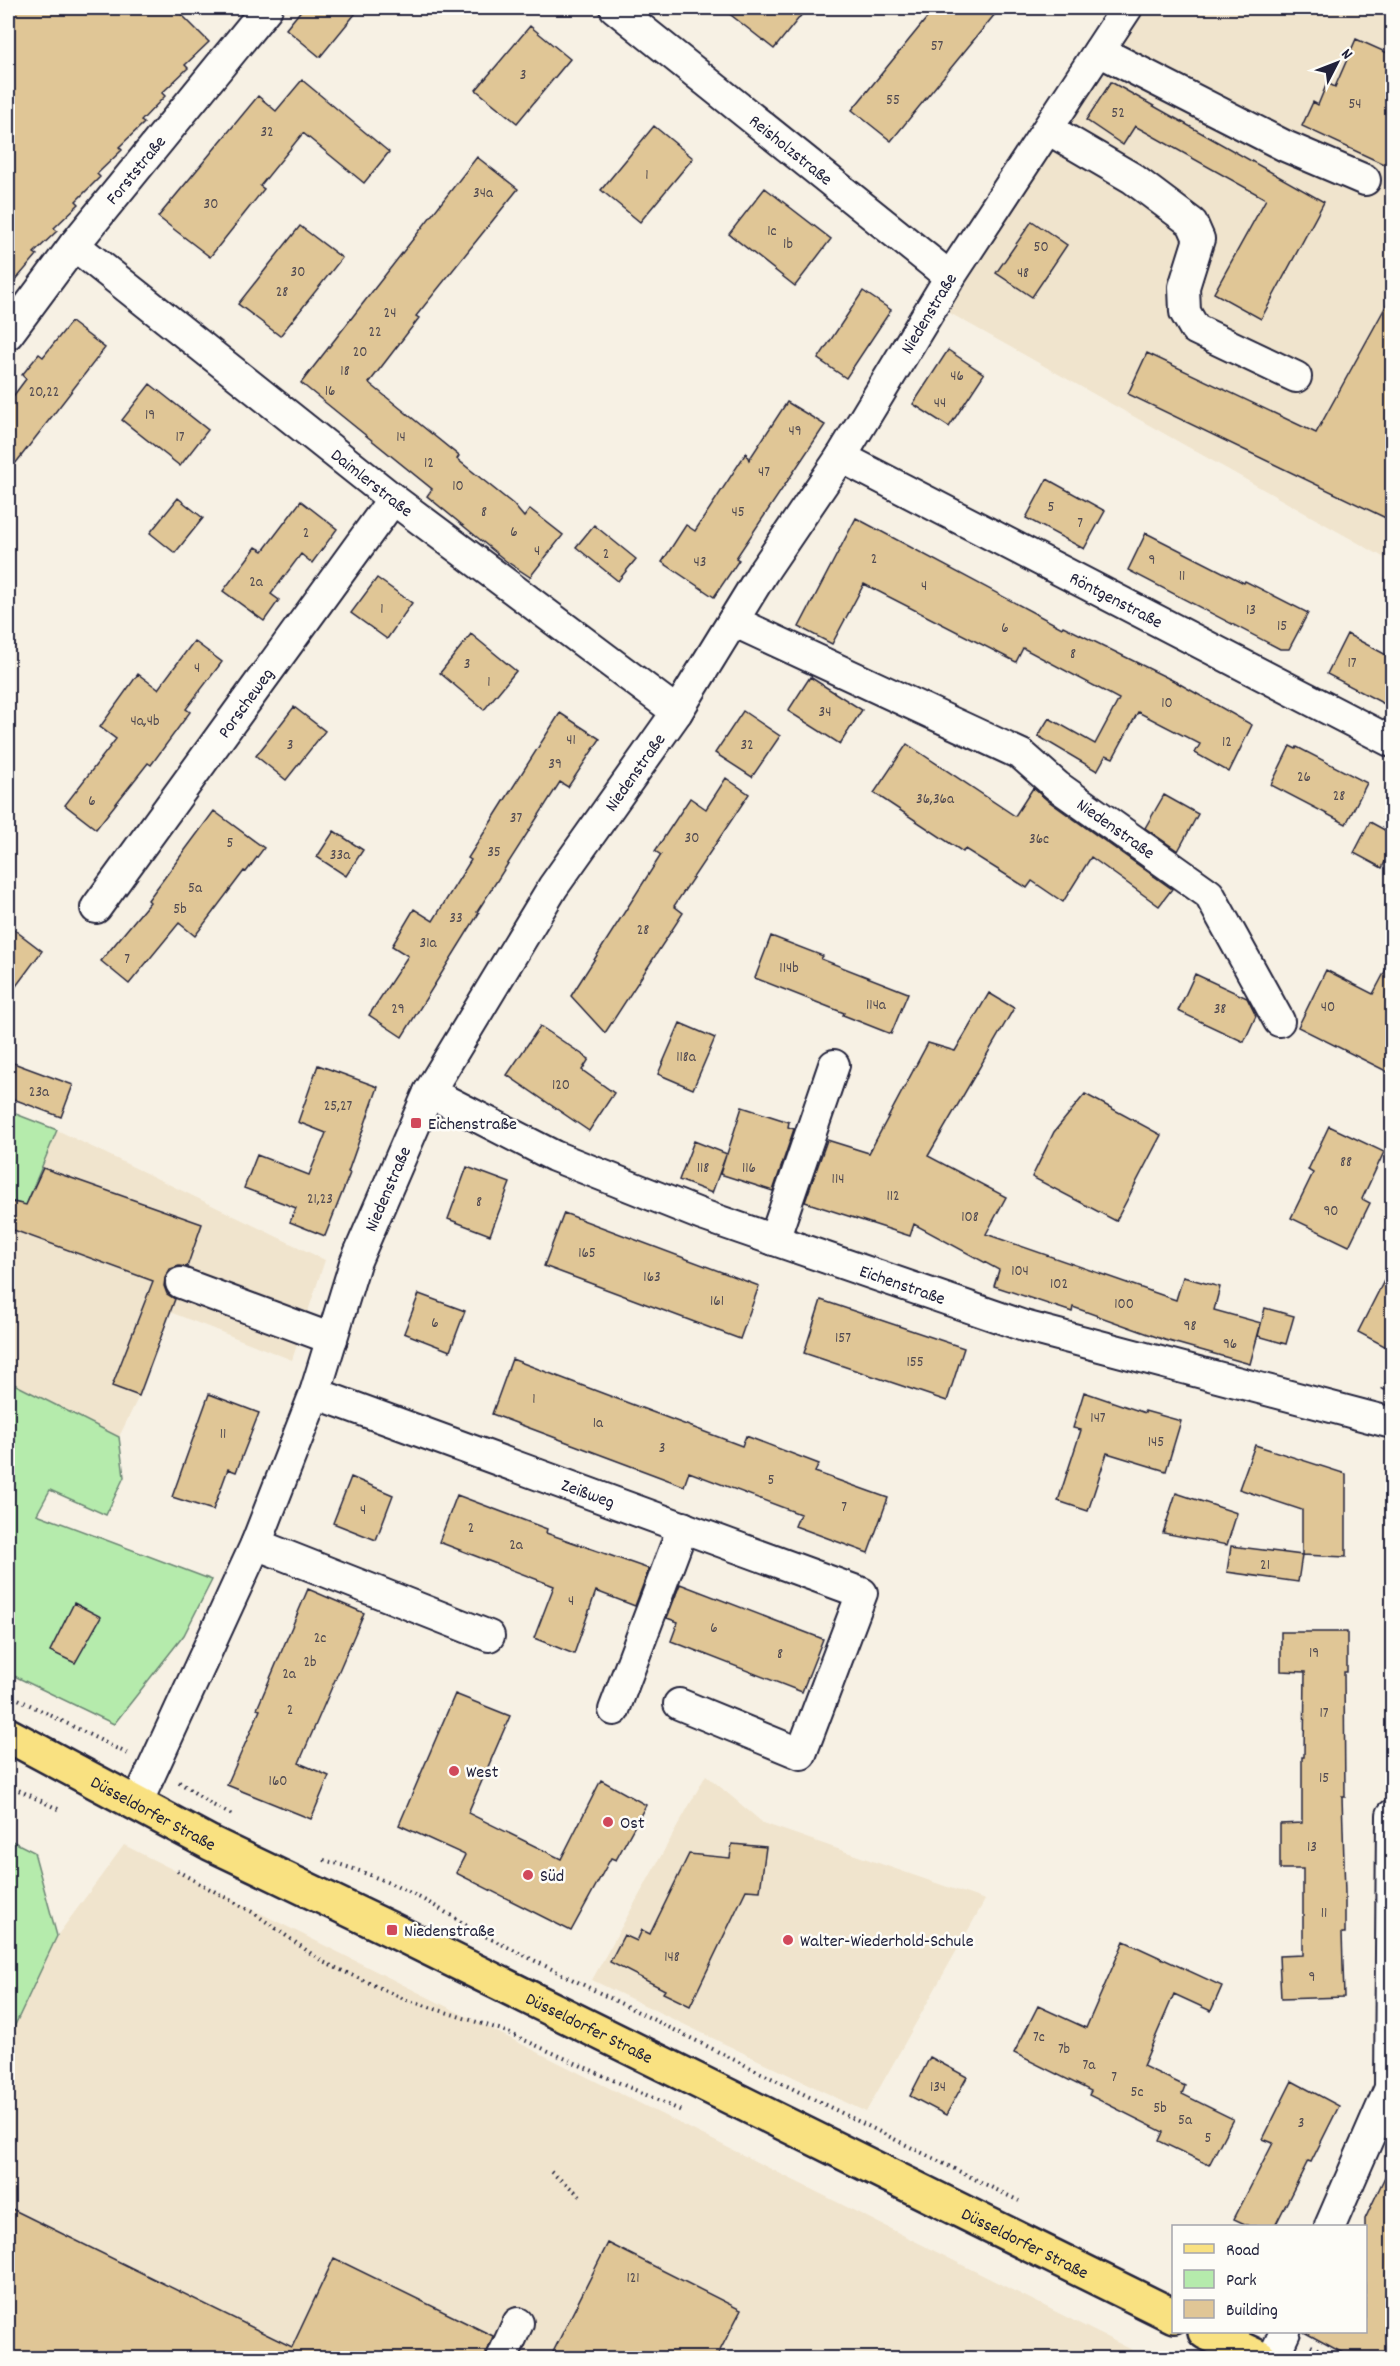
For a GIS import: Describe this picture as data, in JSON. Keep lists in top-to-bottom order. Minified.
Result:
{"streets":{"main road":["Düsseldorfer Straße"],"street":["Reisholzstraße","Forststraße","Niedenstraße","Daimlerstraße","Röntgenstraße","Porscheweg","Eichenstraße","Zeißweg"]},"crossings":[["Reisholzstraße","Niedenstraße"],["Forststraße","Daimlerstraße"],["Niedenstraße","Daimlerstraße"],["Niedenstraße","Röntgenstraße"],["Niedenstraße","Eichenstraße"],["Niedenstraße","Zeißweg"],["Niedenstraße","Düsseldorfer Straße"],["Daimlerstraße","Porscheweg"]],"places":{"transit":["Eichenstraße","Niedenstraße"],"other":["West","Ost","Süd","Walter-Wiederhold-Schule"]},"house_numbers":["57","3","55","54","52","32","1","34a","30","1c","1b","50","30","48","28","24","22","20","18","46","16","20,22","44","19","49","17","14","12","47","10","5","8","45","7","6","2","4","2","2","9","43","11","2a","4","1","13","15","6","8","17","3","4","1","10","34","4a,4b","41","12","3","32","39","26","28","36,36a","6","37","30","36c","5","35","33a","5a","5b","33","28","31a","7","114b","114a","40","29","38","118a","120","23a","25,27","88","118","116","114","112","21,23","8","90","108","165","104","163","102","161","100","6","98","157","96","155","1","147","1a","11","145","3","5","7","4","2","2a","21","4","6","2c","19","8","2b","2a","2","17","15","160","13","11","148","9","7c","7b","7a","7","134","5c","5b","5a","3","5","121"],"legend":["Road","Park","Building"],"north":"top right"}
